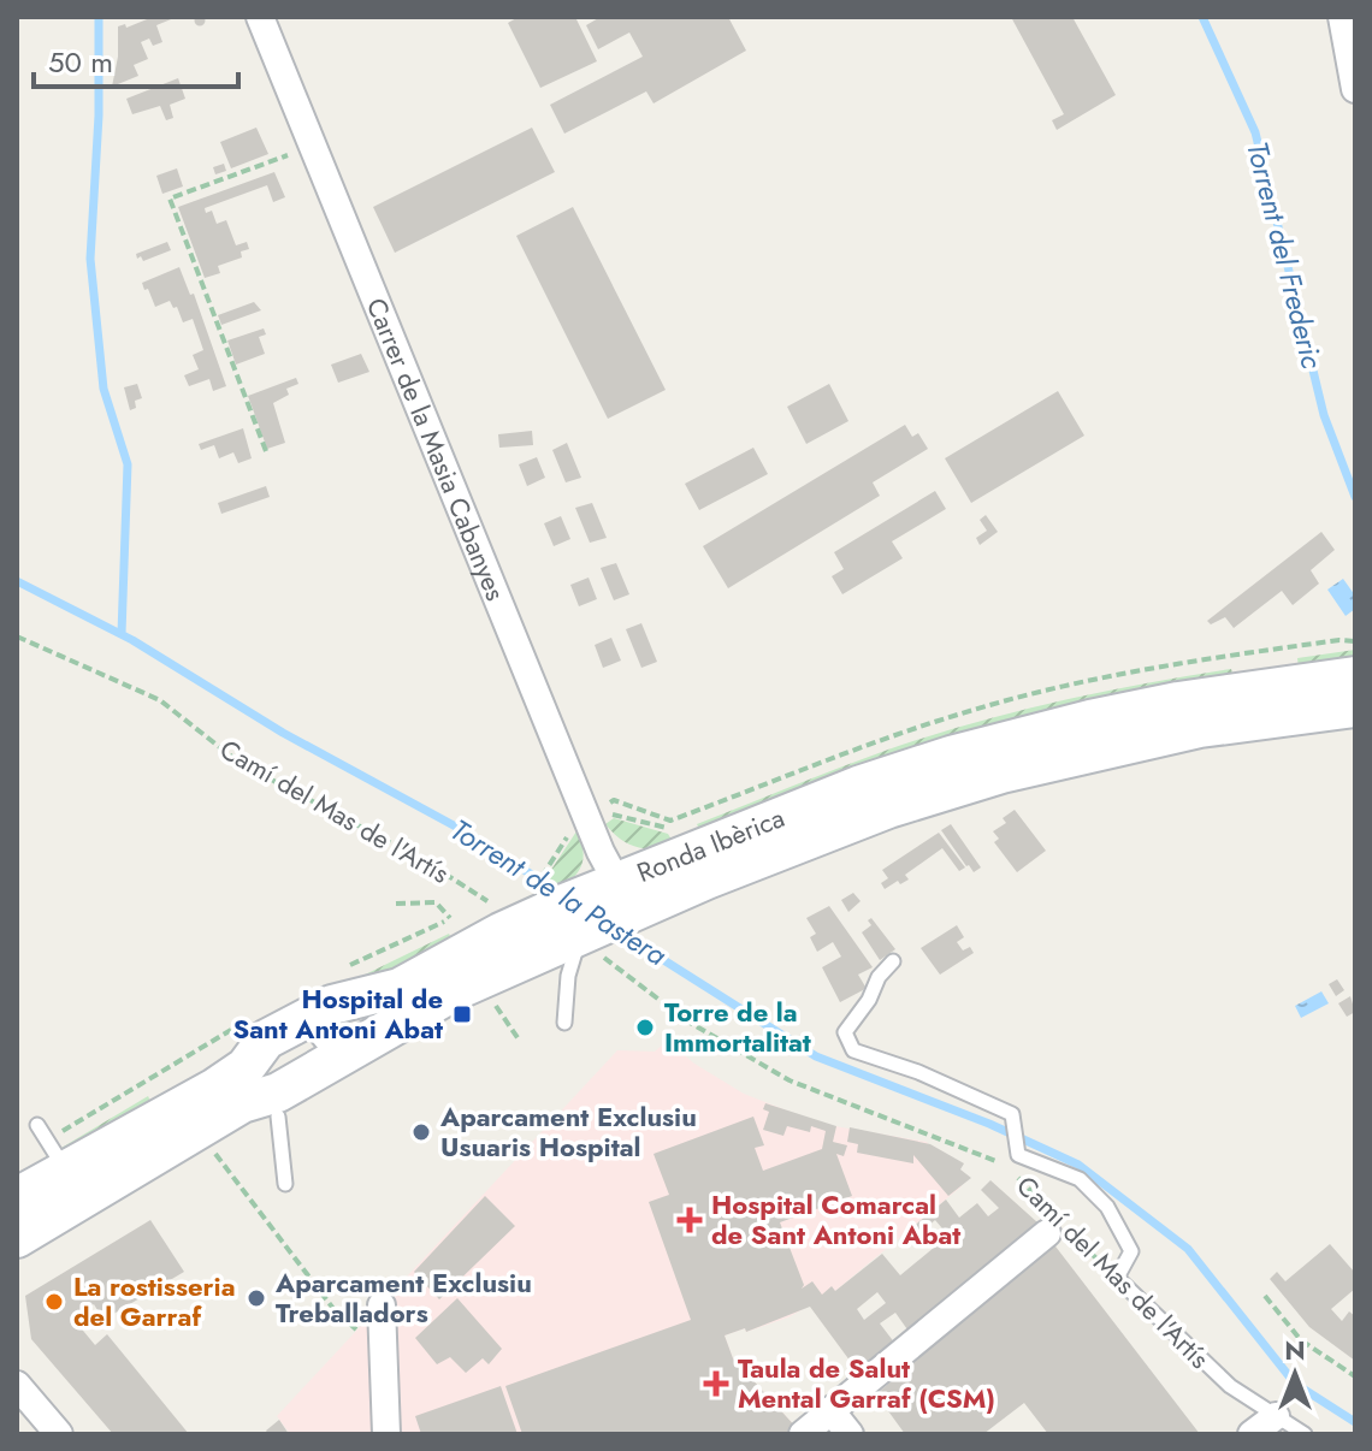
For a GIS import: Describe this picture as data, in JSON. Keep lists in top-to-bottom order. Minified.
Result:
{"streets":{"street":["Carrer de la Masia Cabanyes","Ronda Ibèrica"],"lane":["Camí del Mas de l'Artís"]},"crossings":[["Carrer de la Masia Cabanyes","Ronda Ibèrica"]],"water":["Torrent del Frederic","Torrent de la Pastera"],"places":{"transit":["Hospital de Sant Antoni Abat"],"other":["Torre de la Immortalitat","Aparcament Exclusiu Usuaris Hospital","Aparcament Exclusiu Treballadors","La rostisseria del Garraf"],"health":["Hospital Comarcal de Sant Antoni Abat","Taula de Salut Mental Garraf (CSM)"]},"scale_bar":"50 m","north":"top"}
